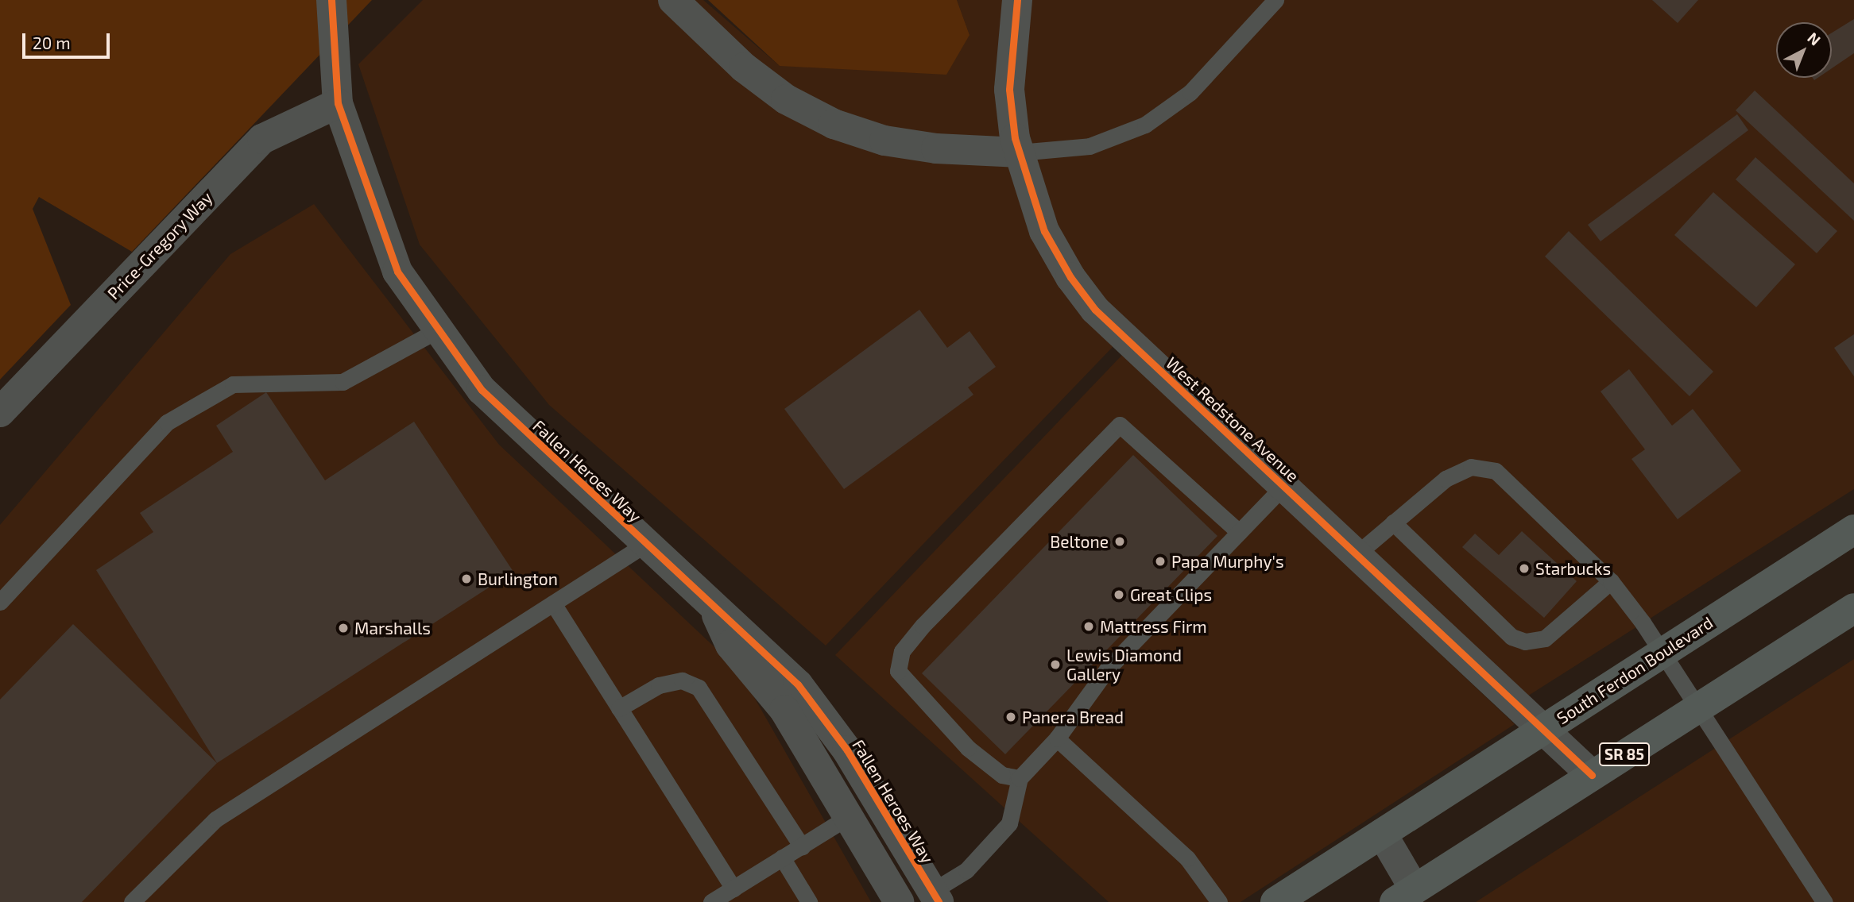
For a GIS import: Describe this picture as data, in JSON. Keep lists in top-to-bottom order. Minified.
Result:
{"streets":{"main road":["South Ferdon Boulevard","SR 85"],"street":["Price-Gregory Way","West Redstone Avenue","Fallen Heroes Way"]},"crossings":[["Price-Gregory Way","Fallen Heroes Way"],["West Redstone Avenue","South Ferdon Boulevard"],["West Redstone Avenue","SR 85"]],"places":["Beltone","Papa Murphy's","Starbucks","Burlington","Great Clips","Mattress Firm","Marshalls","Lewis Diamond Gallery","Panera Bread"],"scale_bar":"20 m","north":"top right"}
